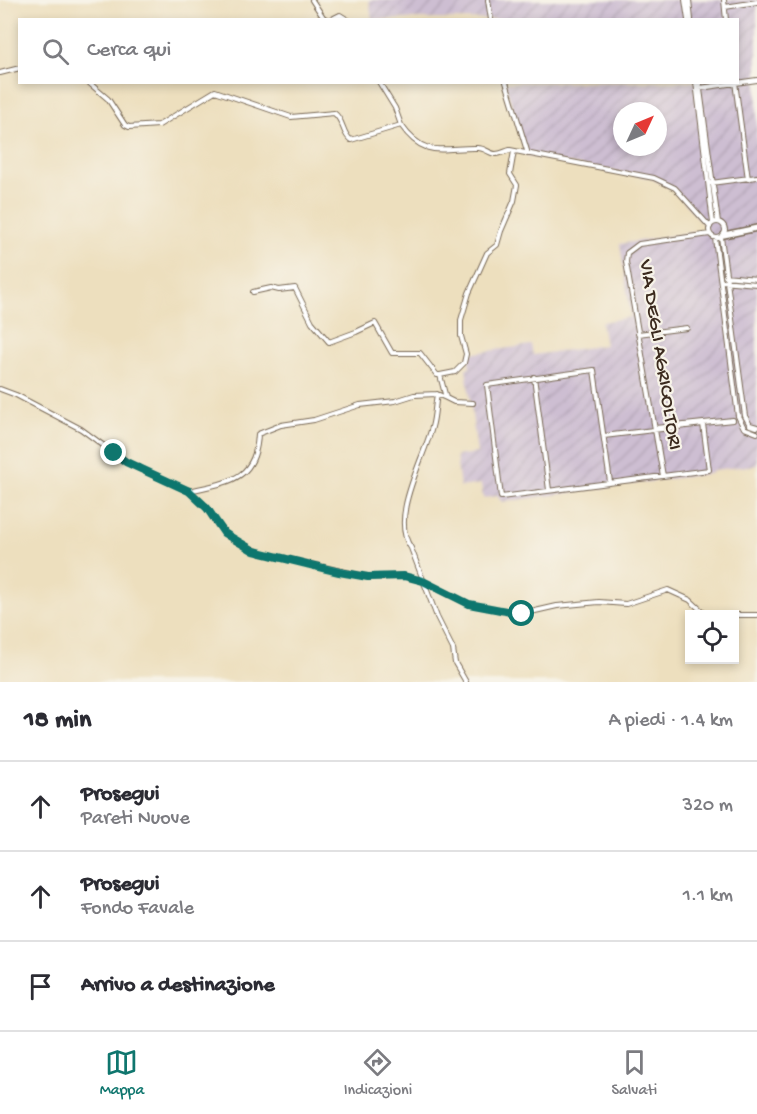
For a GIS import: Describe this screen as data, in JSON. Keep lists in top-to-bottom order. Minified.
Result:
{"streets":{"street":["VIA DEGLI AGRICOLTORI"]},"north":"top right","page":{"search":"Cerca qui","heading":["18 min","A piedi · 1.4 km"],"list":[["Prosegui","Pareti Nuove","320 m"],["Prosegui","Fondo Favale","1.1 km"],"Arrivo a destinazione"],"nav":["Mappa","Indicazioni","Salvati"]}}
